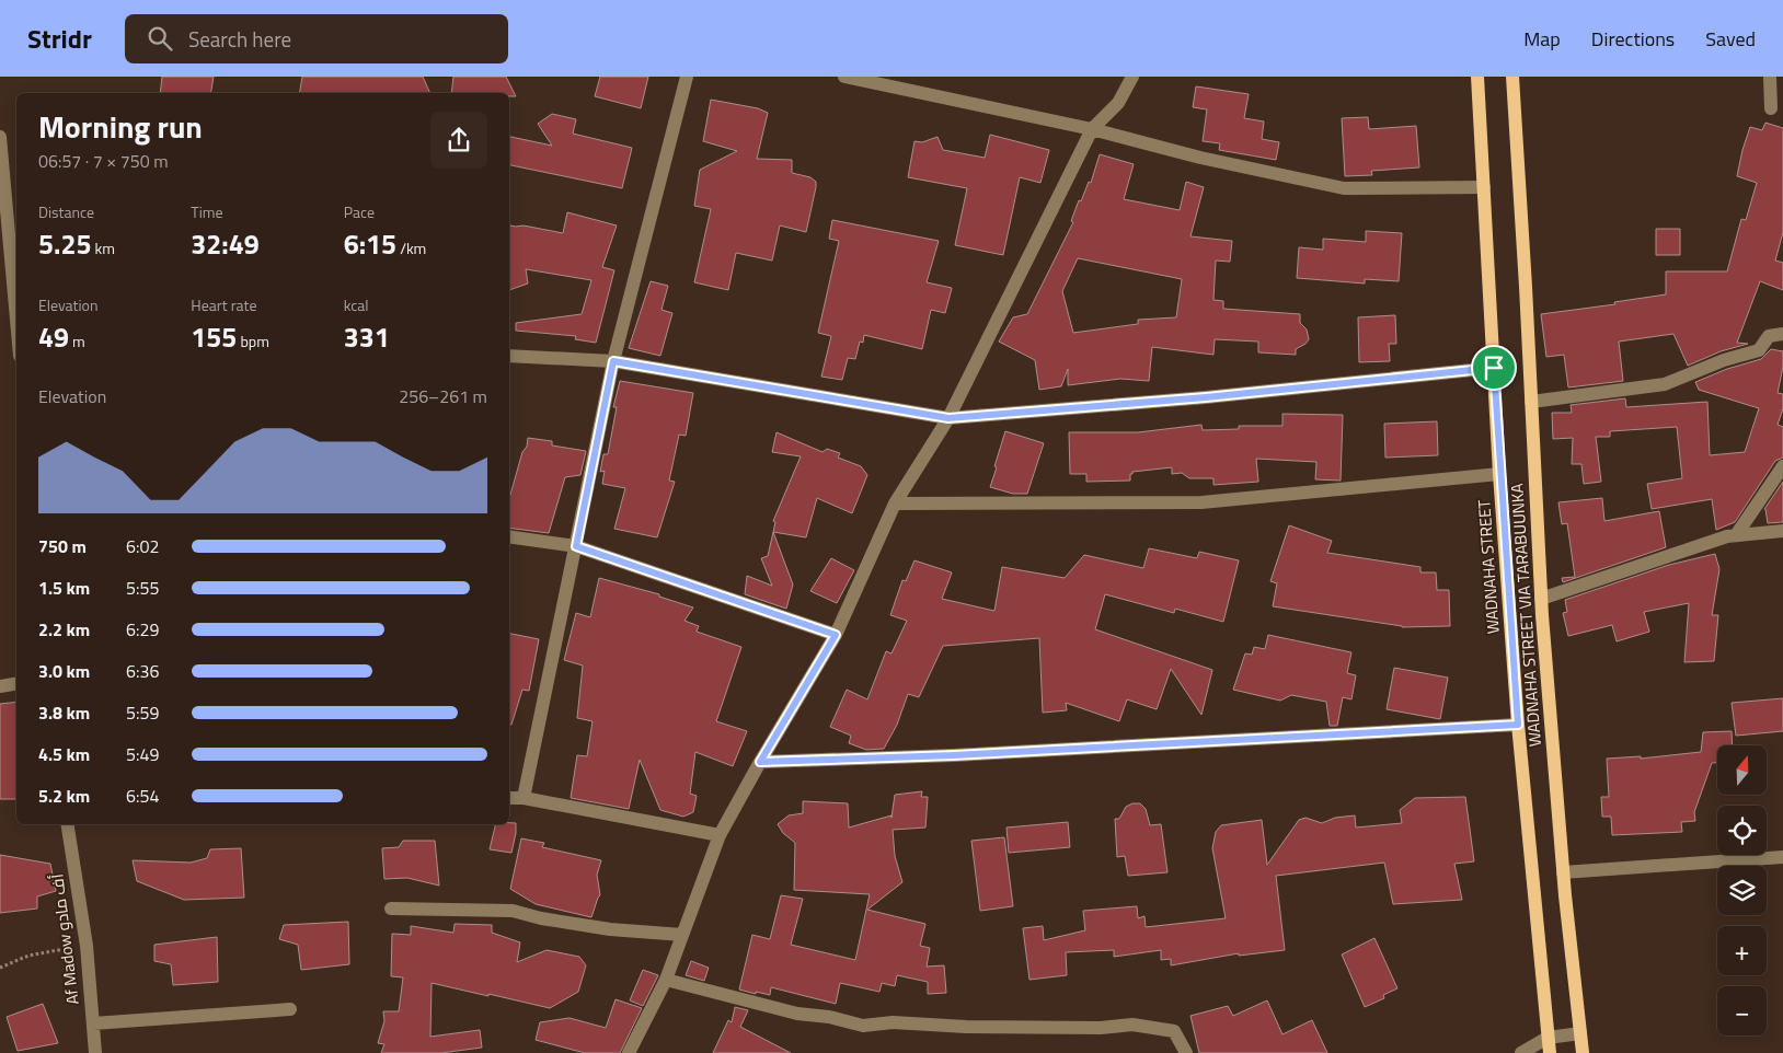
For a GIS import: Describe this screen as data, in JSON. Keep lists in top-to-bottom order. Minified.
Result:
{"streets":{"main road":["WADNAHA STREET","WADNAHA STREET VIA TARABUUNKA"],"street":["Af Madow أف مادو"]},"north":"top","page":{"header":"Stridr","search":"Search here","nav":["Map","Directions","Saved"],"heading":["Morning run","06:57 · 7 × 750 m"],"stats":[["Distance","5.25 km"],["Time","32:49"],["Pace","6:15 /km"],["Elevation","49 m"],["Heart rate","155 bpm"],["kcal","331"]],"chart":["Elevation","256–261 m"],"list":[{"name":"750 m","note":"6:02"},{"name":"1.5 km","note":"5:55"},{"name":"2.2 km","note":"6:29"},{"name":"3.0 km","note":"6:36"},{"name":"3.8 km","note":"5:59"},{"name":"4.5 km","note":"5:49"},{"name":"5.2 km","note":"6:54"}],"map_buttons":["+","−"]}}
